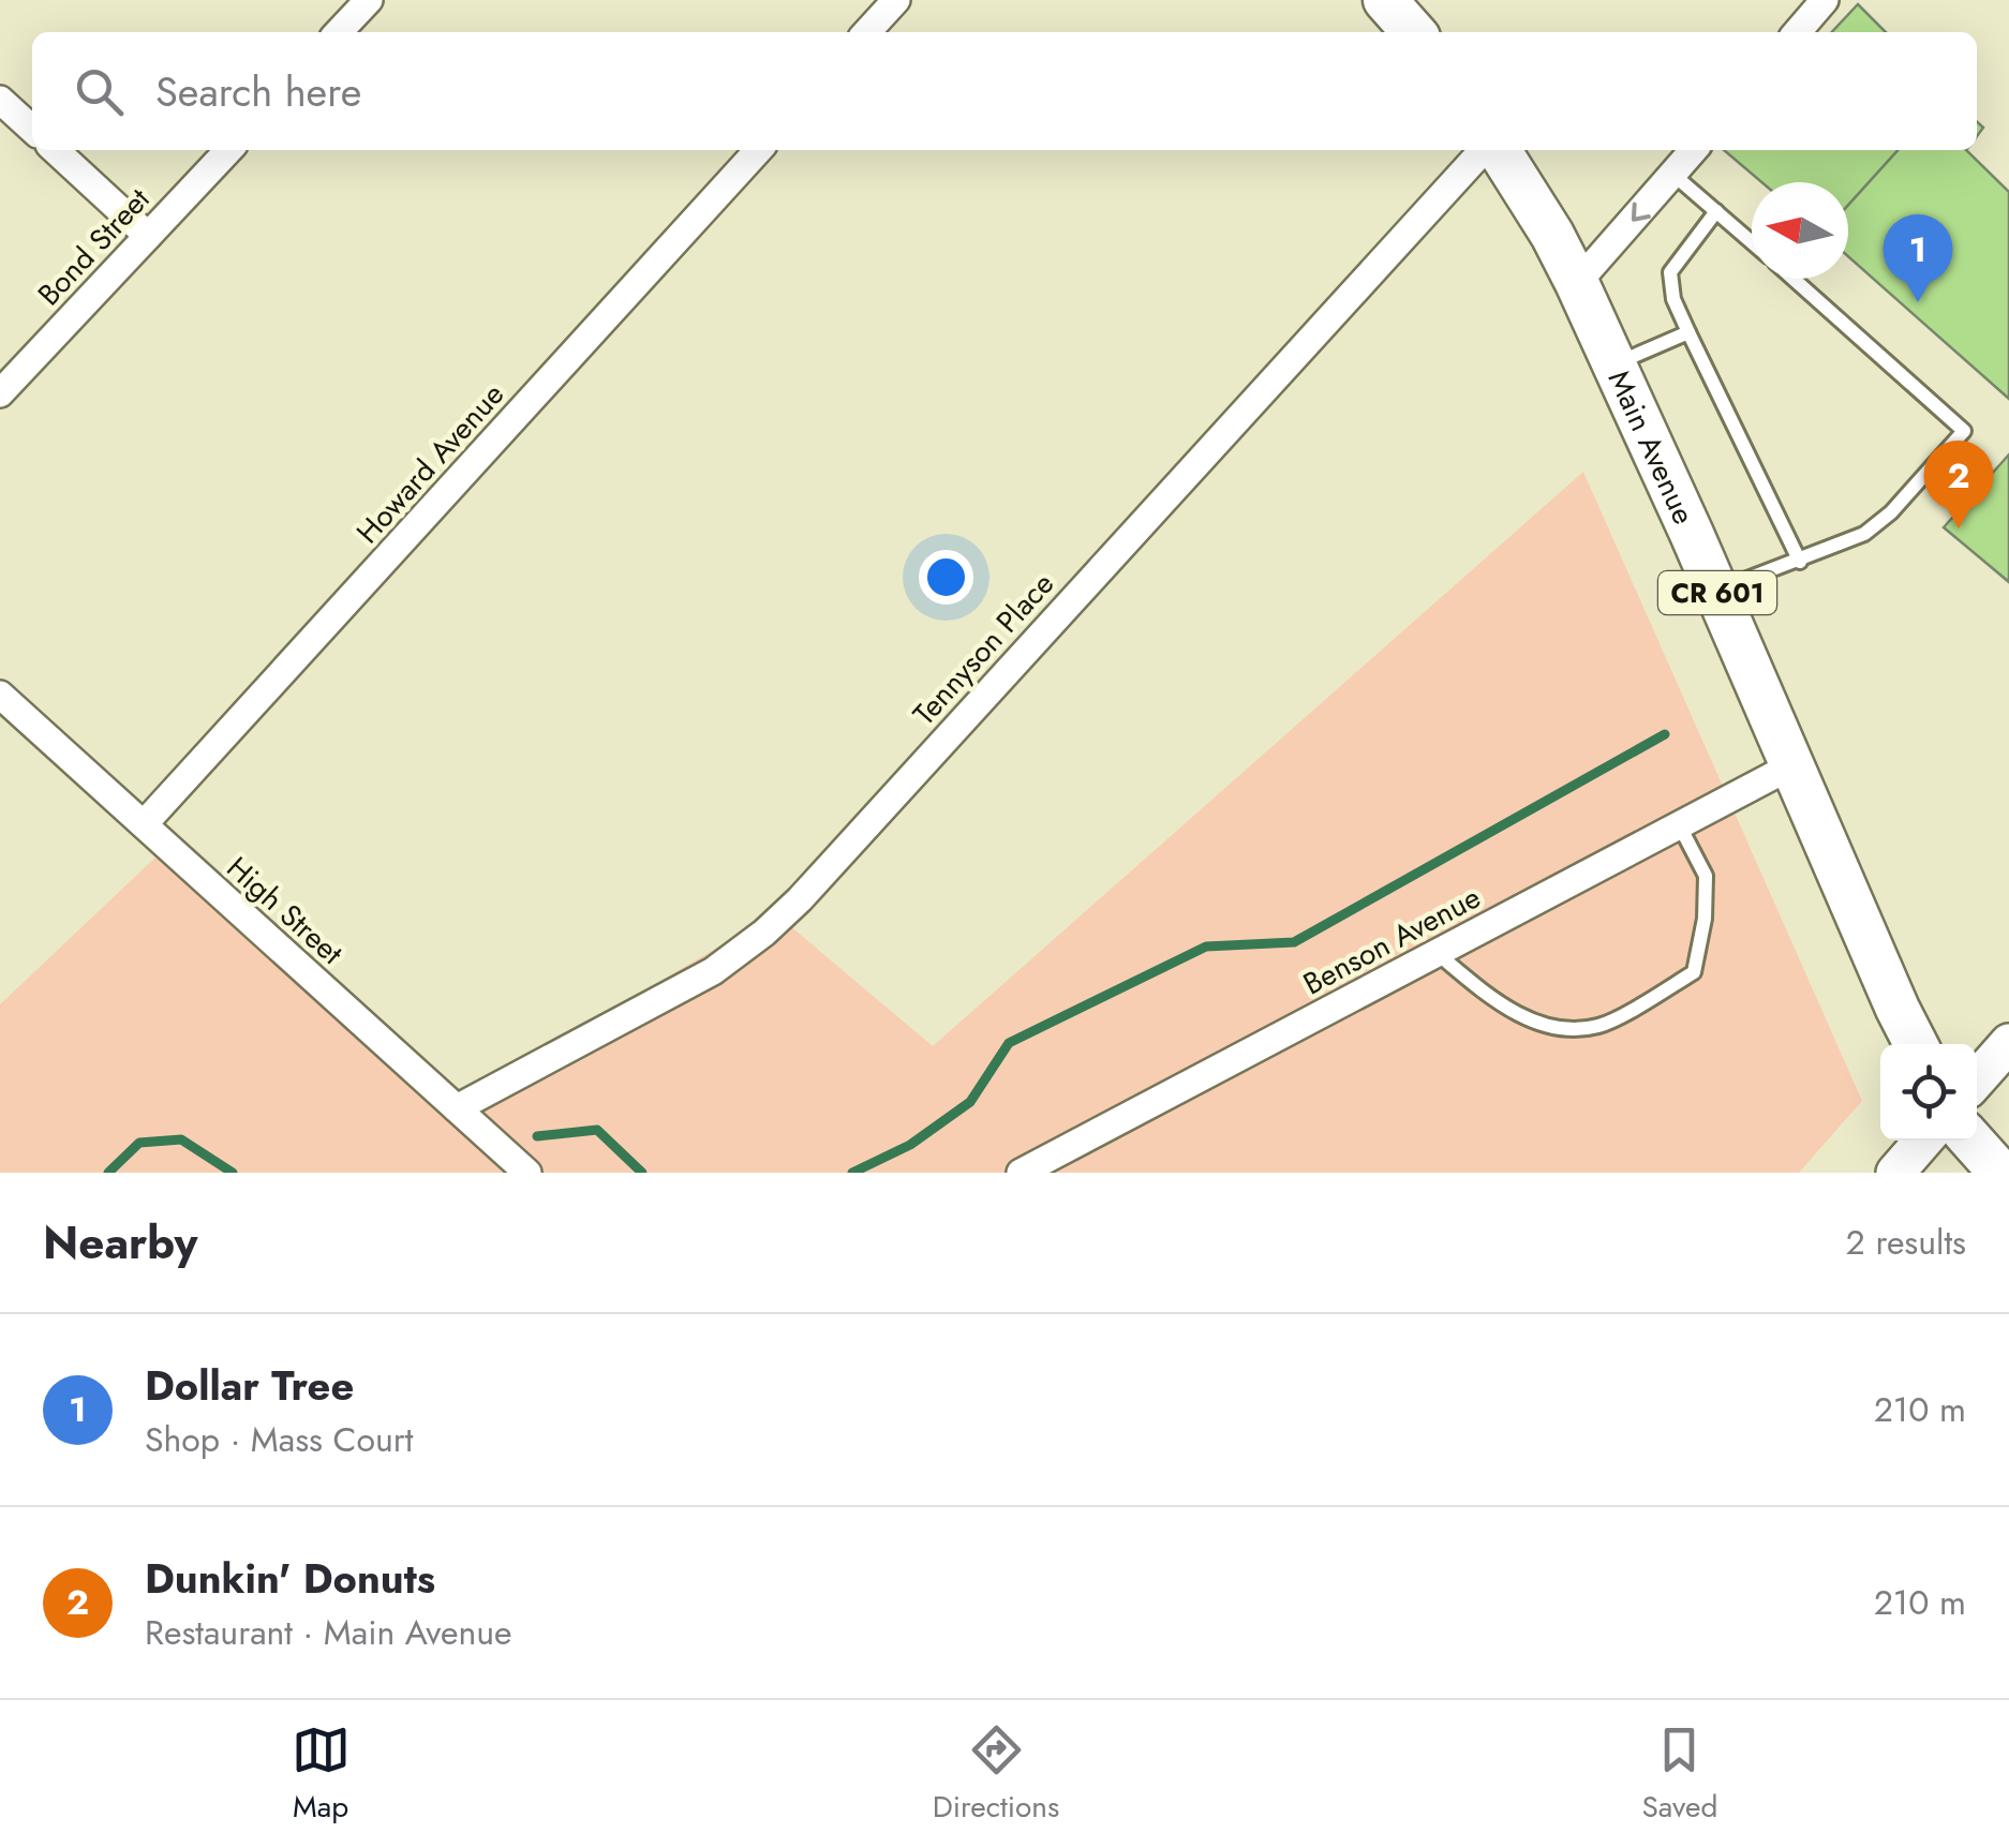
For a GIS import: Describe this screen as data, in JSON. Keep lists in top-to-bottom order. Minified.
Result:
{"streets":{"main road":["Main Avenue","CR 601"],"street":["Bond Street","Howard Avenue","Tennyson Place","High Street","Benson Avenue"]},"crossings":[["Main Avenue","Benson Avenue"],["Howard Avenue","High Street"],["Tennyson Place","High Street"]],"north":"left","page":{"search":"Search here","pins":["1","2"],"heading":["Nearby","2 results"],"list":[{"mark":"1","name":"Dollar Tree","note":"Shop · Mass Court","value":"210 m"},{"mark":"2","name":"Dunkin' Donuts","note":"Restaurant · Main Avenue","value":"210 m"}],"nav":["Map","Directions","Saved"]}}
